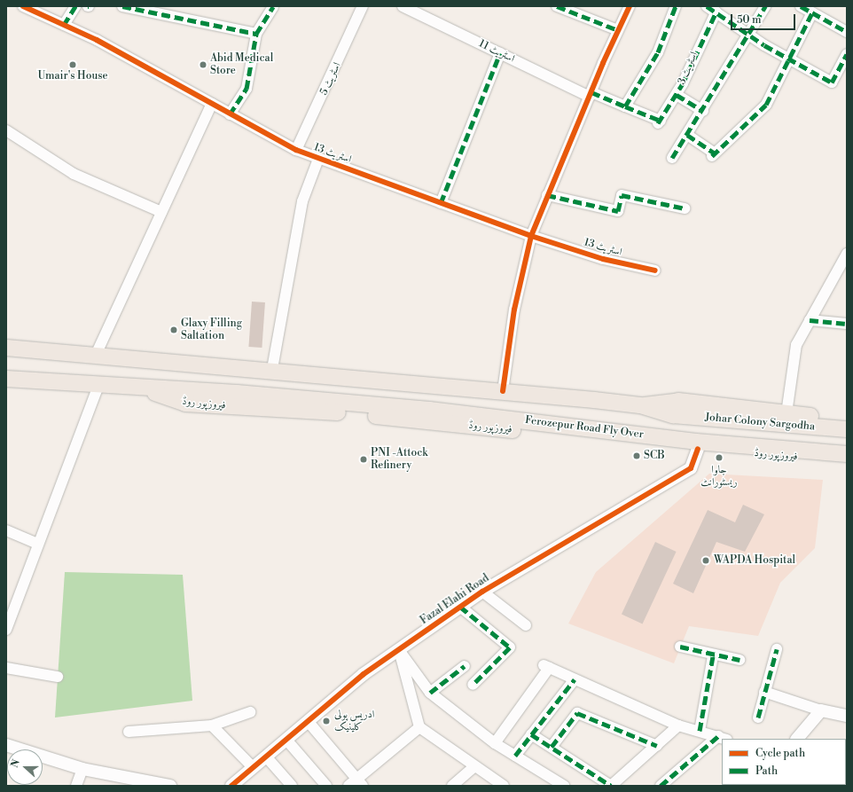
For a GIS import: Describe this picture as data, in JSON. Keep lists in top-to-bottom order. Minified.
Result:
{"streets":{"main road":["فیروزپور روڈ","Johar Colony Sargodha","Ferozepur Road Fly Over"],"street":["اسٹریٹ 11","اسٹریٹ 3","اسٹریٹ 5","اسٹریٹ 13","Fazal Elahi Road"]},"crossings":[["اسٹریٹ 11","اسٹریٹ 3"],["اسٹریٹ 5","اسٹریٹ 13"],["فیروزپور روڈ","Ferozepur Road Fly Over"],["فیروزپور روڈ","Fazal Elahi Road"]],"places":["Umair's House","Abid Medical Store","Glaxy Filling Saltation","SCB","جاوا ریسٹورانٹ","PNI -Attock Refinery","WAPDA Hospital","ادریس پولی کلینیک"],"legend":["Cycle path","Path"],"scale_bar":"50 m","north":"left"}
